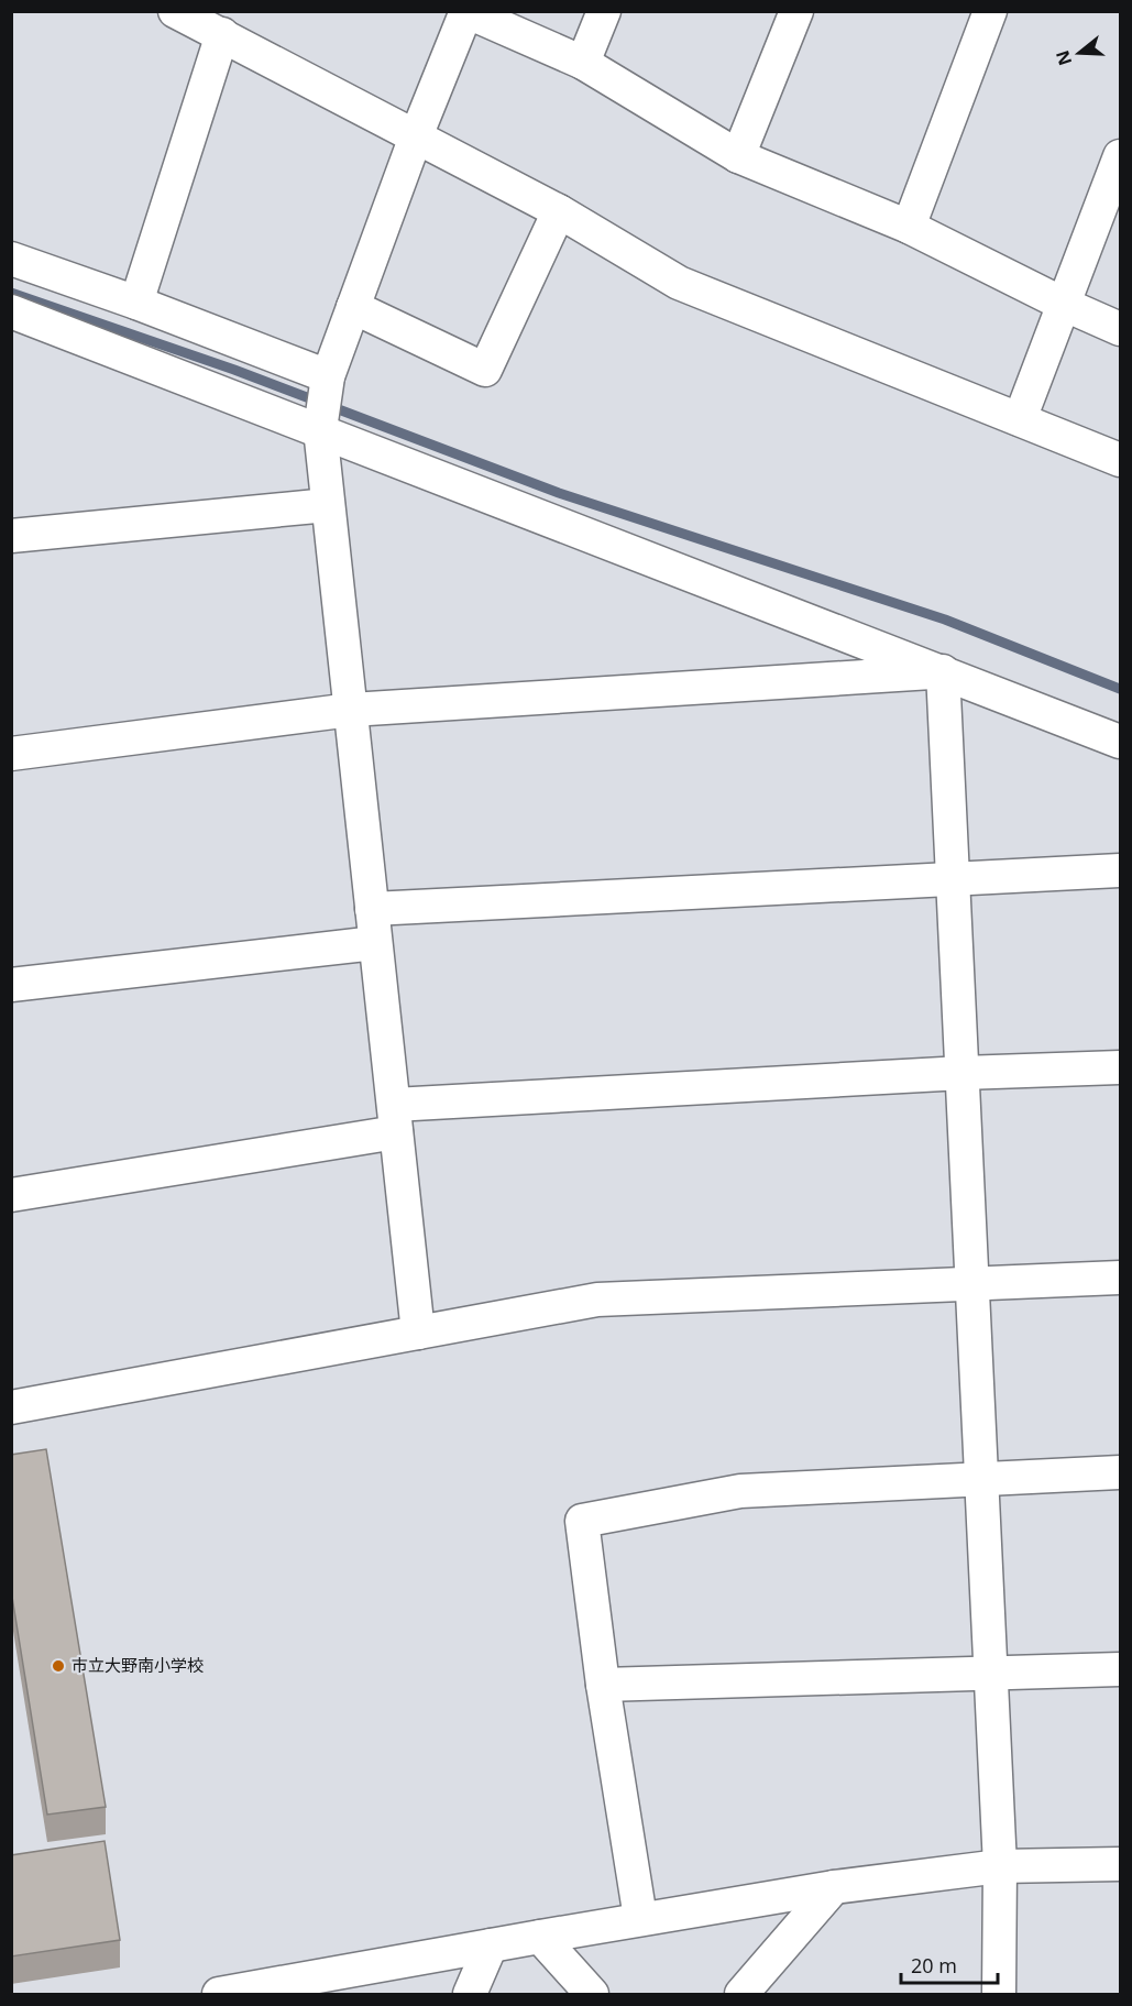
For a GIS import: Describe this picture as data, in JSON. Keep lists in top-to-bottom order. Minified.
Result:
{"places":["市立大野南小学校"],"scale_bar":"20 m","north":"left"}
